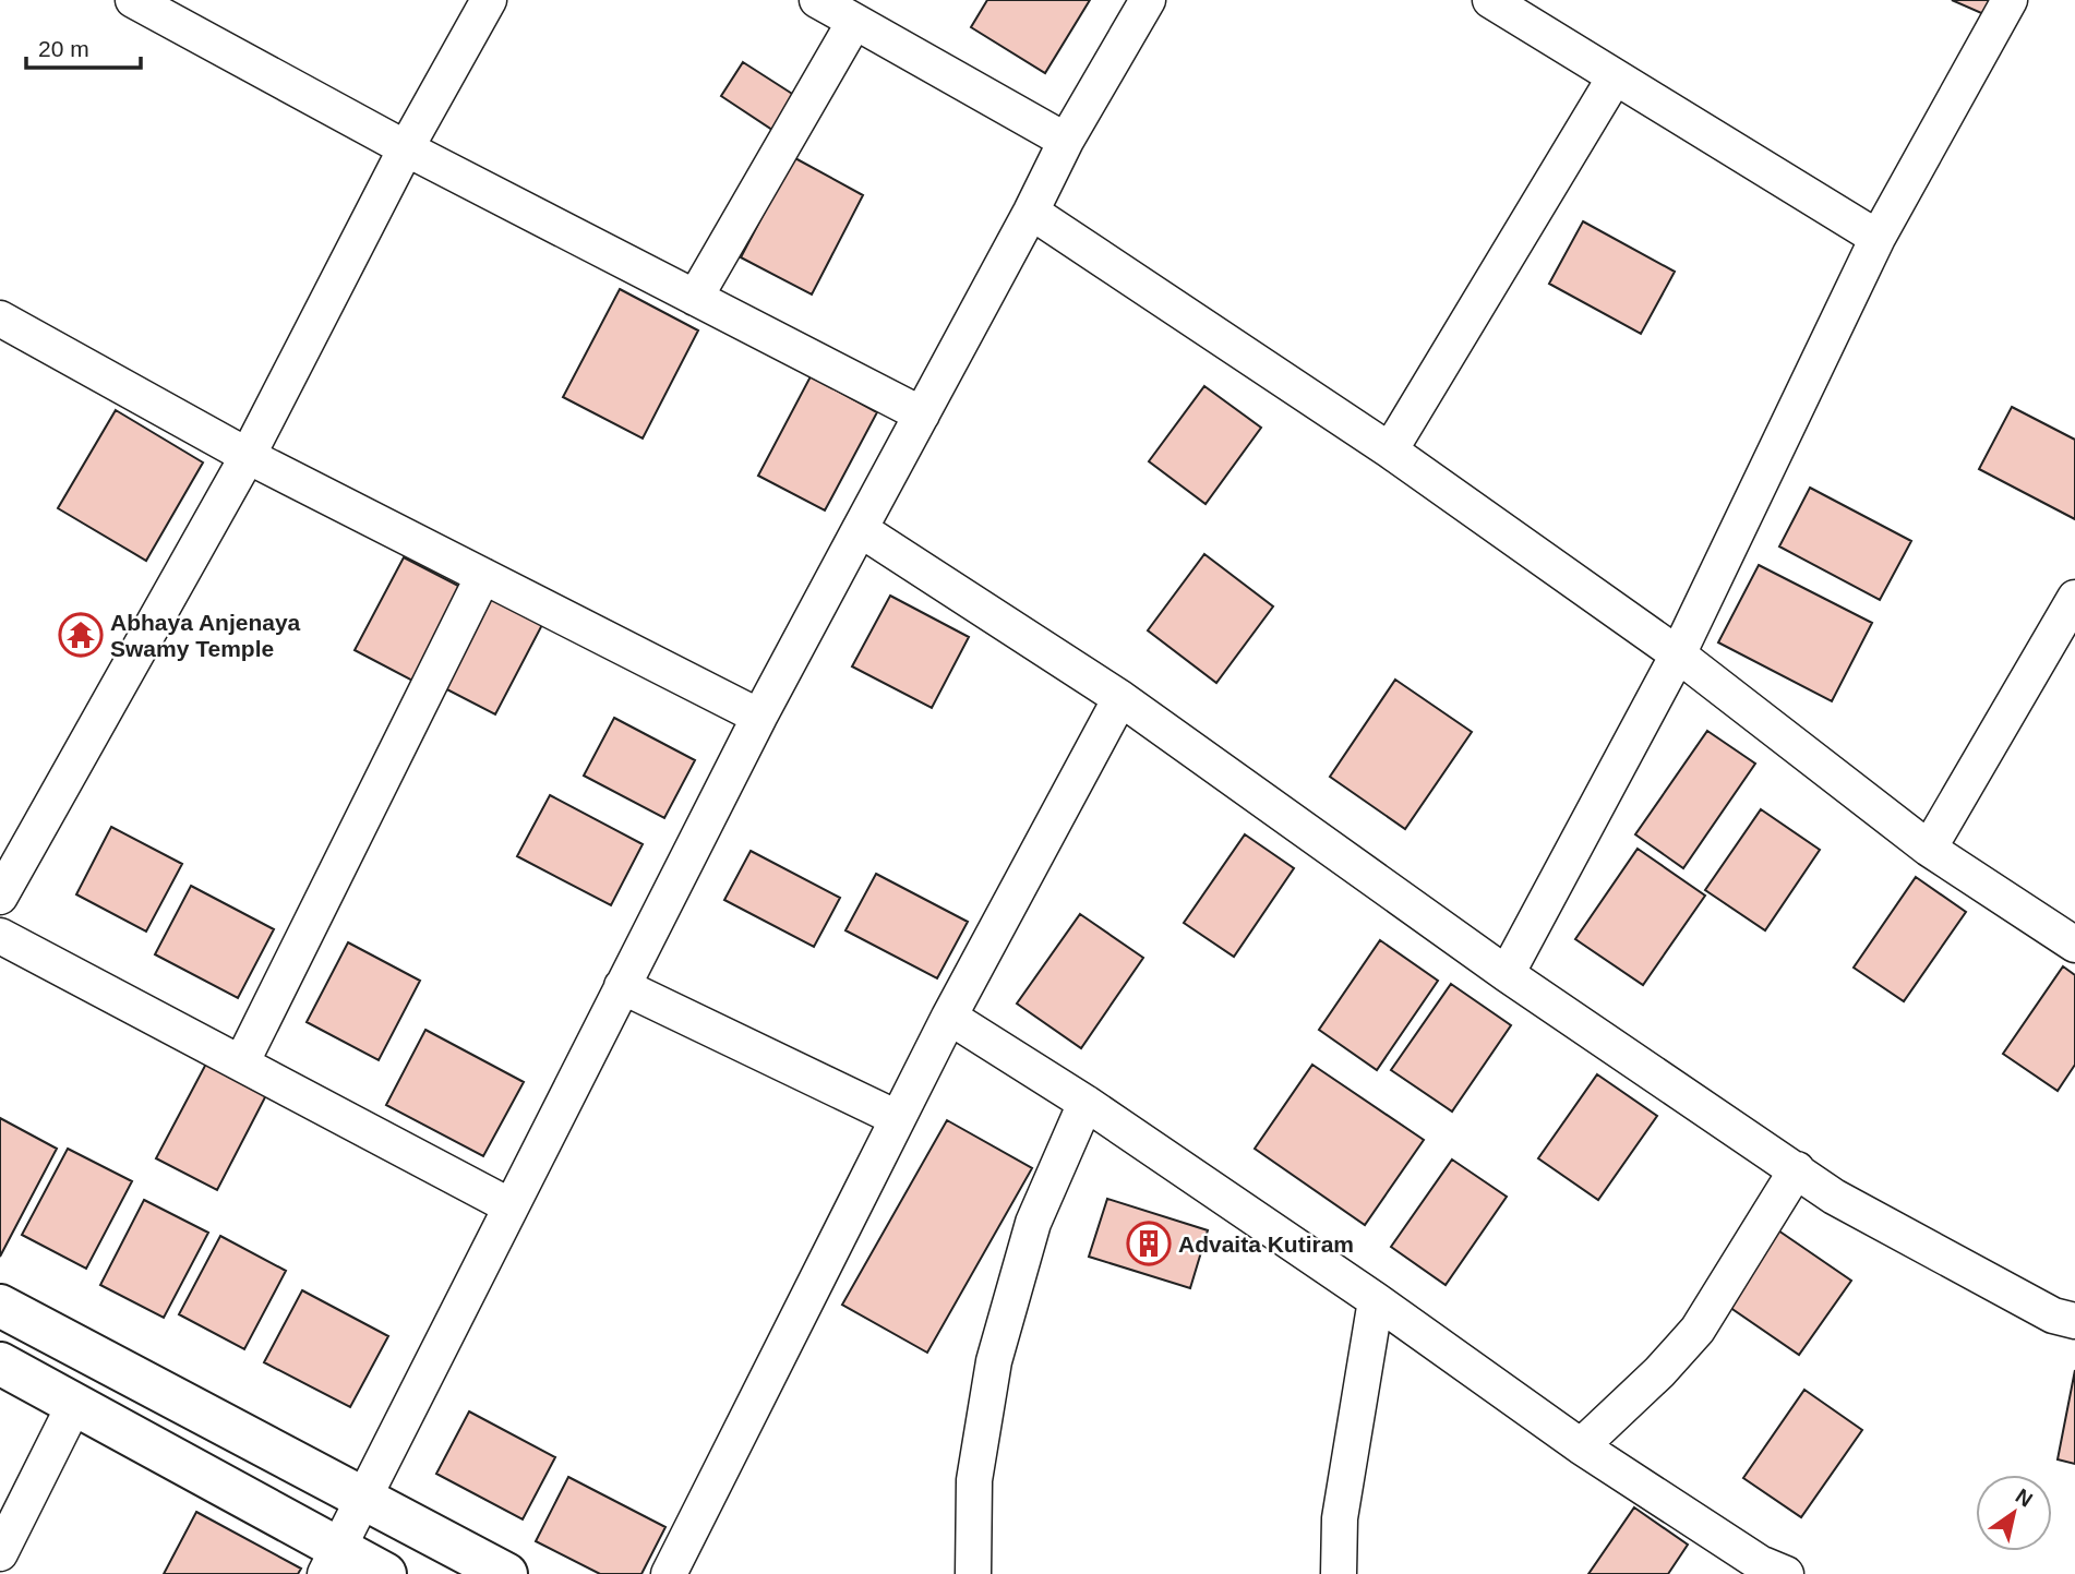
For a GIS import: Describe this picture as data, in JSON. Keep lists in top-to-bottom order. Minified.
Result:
{"places":{"temple":["Abhaya Anjenaya Swamy Temple"],"building":["Advaita Kutiram"]},"scale_bar":"20 m","north":"top right"}
